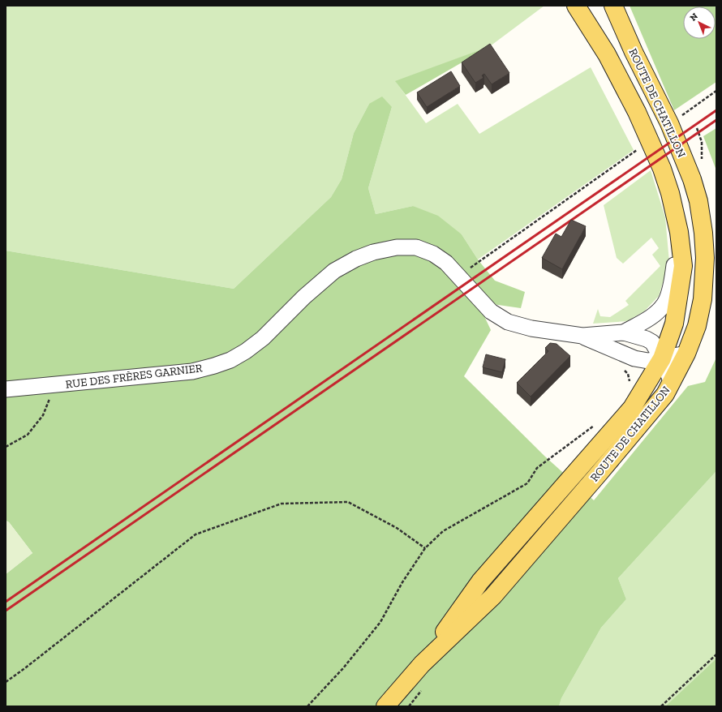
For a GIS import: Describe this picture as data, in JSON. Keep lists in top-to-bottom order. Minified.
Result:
{"streets":{"main road":["ROUTE DE CHATILLON"],"street":["RUE DES FRÈRES GARNIER"]},"crossings":[["ROUTE DE CHATILLON","RUE DES FRÈRES GARNIER"]],"north":"top left"}
